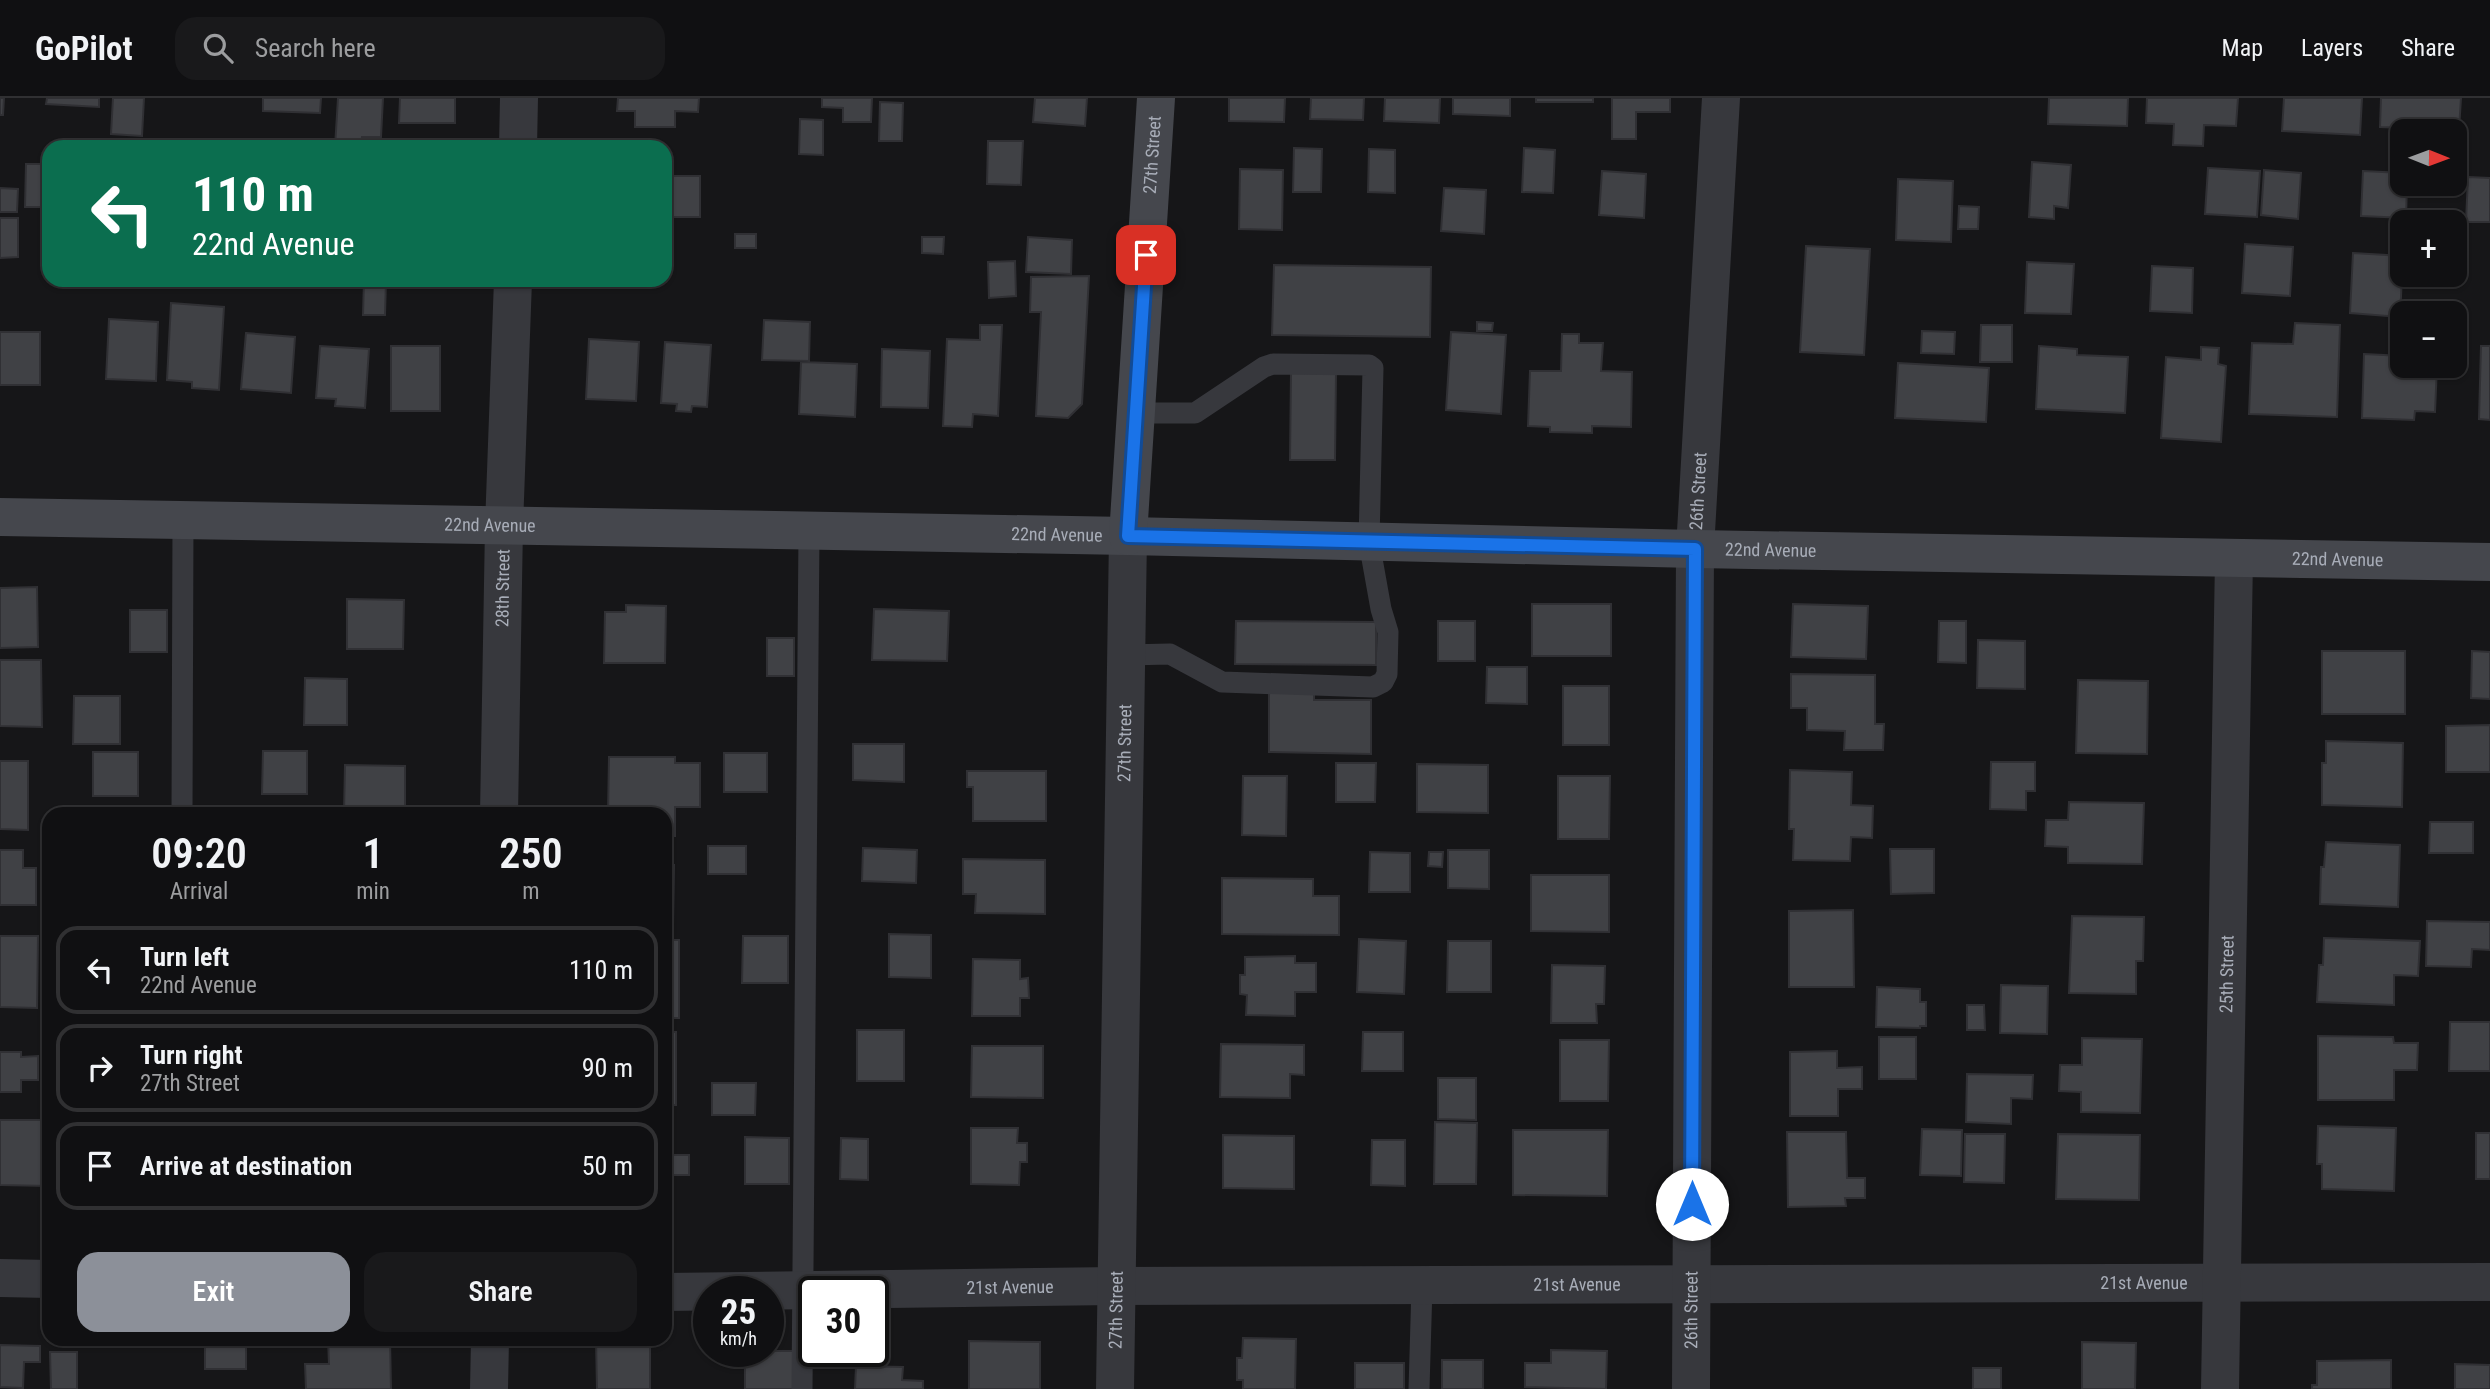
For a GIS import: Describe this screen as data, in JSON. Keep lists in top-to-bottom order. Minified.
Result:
{"streets":{"street":["27th Street","26th Street","22nd Avenue","28th Street","25th Street","21st Avenue"]},"crossings":[["27th Street","22nd Avenue"],["27th Street","21st Avenue"],["26th Street","22nd Avenue"],["26th Street","21st Avenue"],["22nd Avenue","28th Street"],["22nd Avenue","25th Street"],["25th Street","21st Avenue"]],"north":"right","page":{"header":"GoPilot","search":"Search here","nav":["Map","Layers","Share"],"map_buttons":["+","−"],"turn":["110 m","22nd Avenue"],"eta":["09:20","Arrival","1","min","250","m"],"list":[{"name":"Turn left","note":"22nd Avenue","value":"110 m"},{"name":"Turn right","note":"27th Street","value":"90 m"},{"name":"Arrive at destination","value":"50 m"}],"buttons":["Exit","Share"],"speed":"25 km/h","limit":"30"}}
